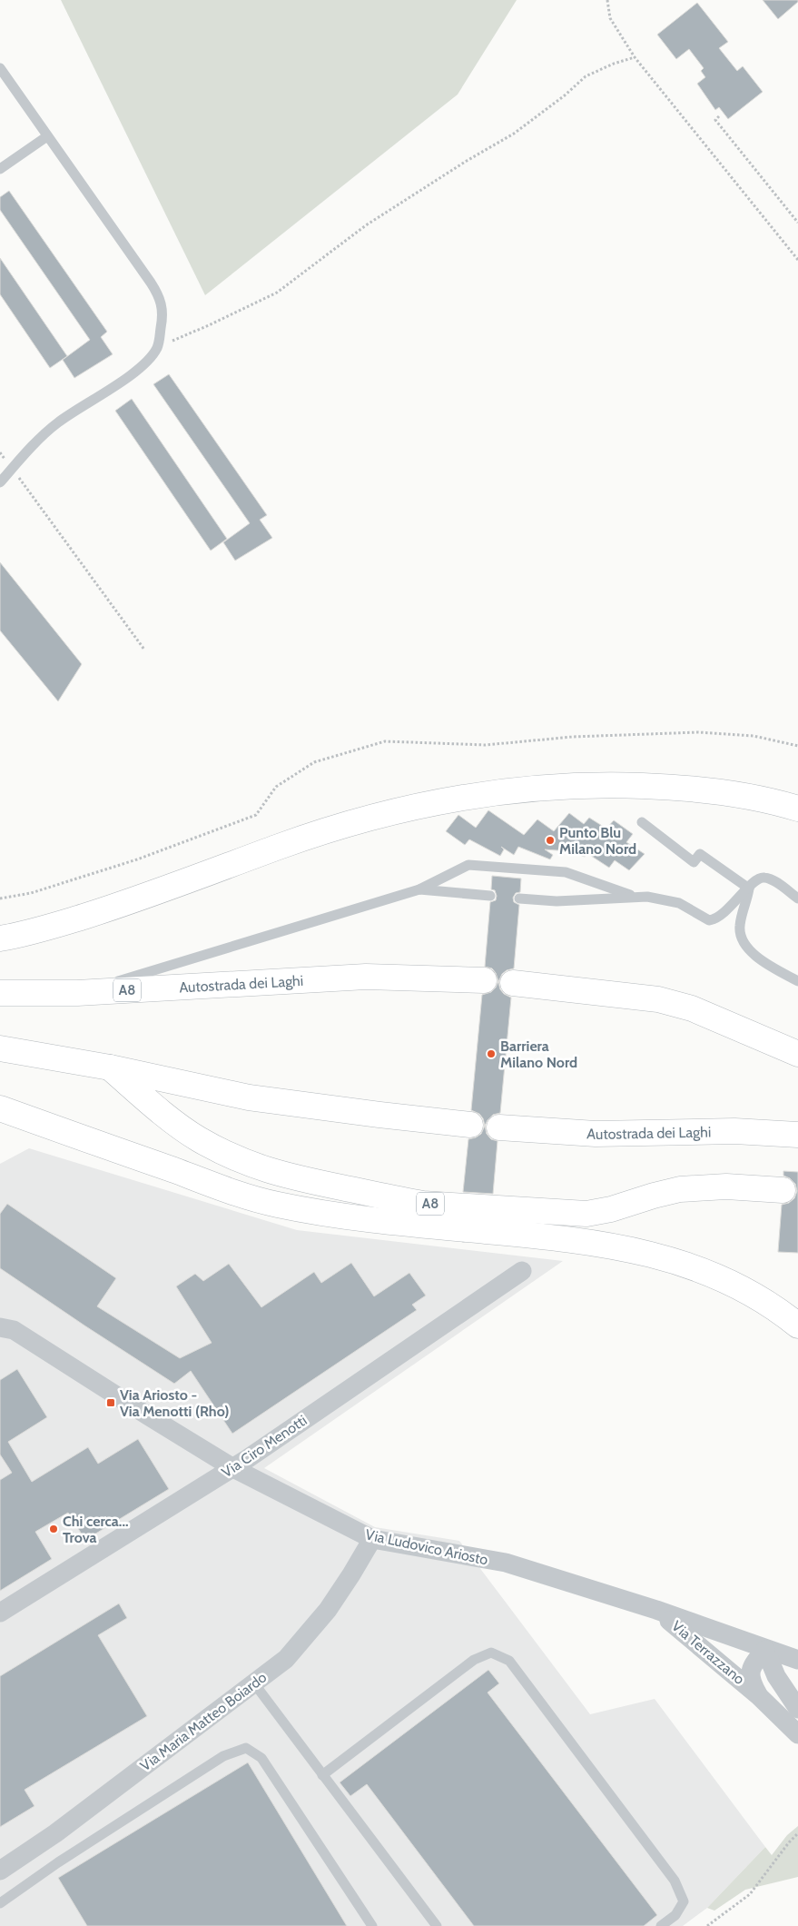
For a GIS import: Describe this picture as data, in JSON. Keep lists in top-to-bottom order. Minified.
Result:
{"streets":{"highway":["Autostrada dei Laghi","A8"],"street":["Via Ciro Menotti","Via Ludovico Ariosto","Via Terrazzano","Via Maria Matteo Boiardo"]},"crossings":[["Via Ciro Menotti","Via Ludovico Ariosto"],["Via Ludovico Ariosto","Via Terrazzano"],["Via Ludovico Ariosto","Via Maria Matteo Boiardo"]],"places":{"other":["Punto Blu Milano Nord","Barriera Milano Nord","Chi cerca... Trova"],"transit":["Via Ariosto - Via Menotti (Rho)"]}}
